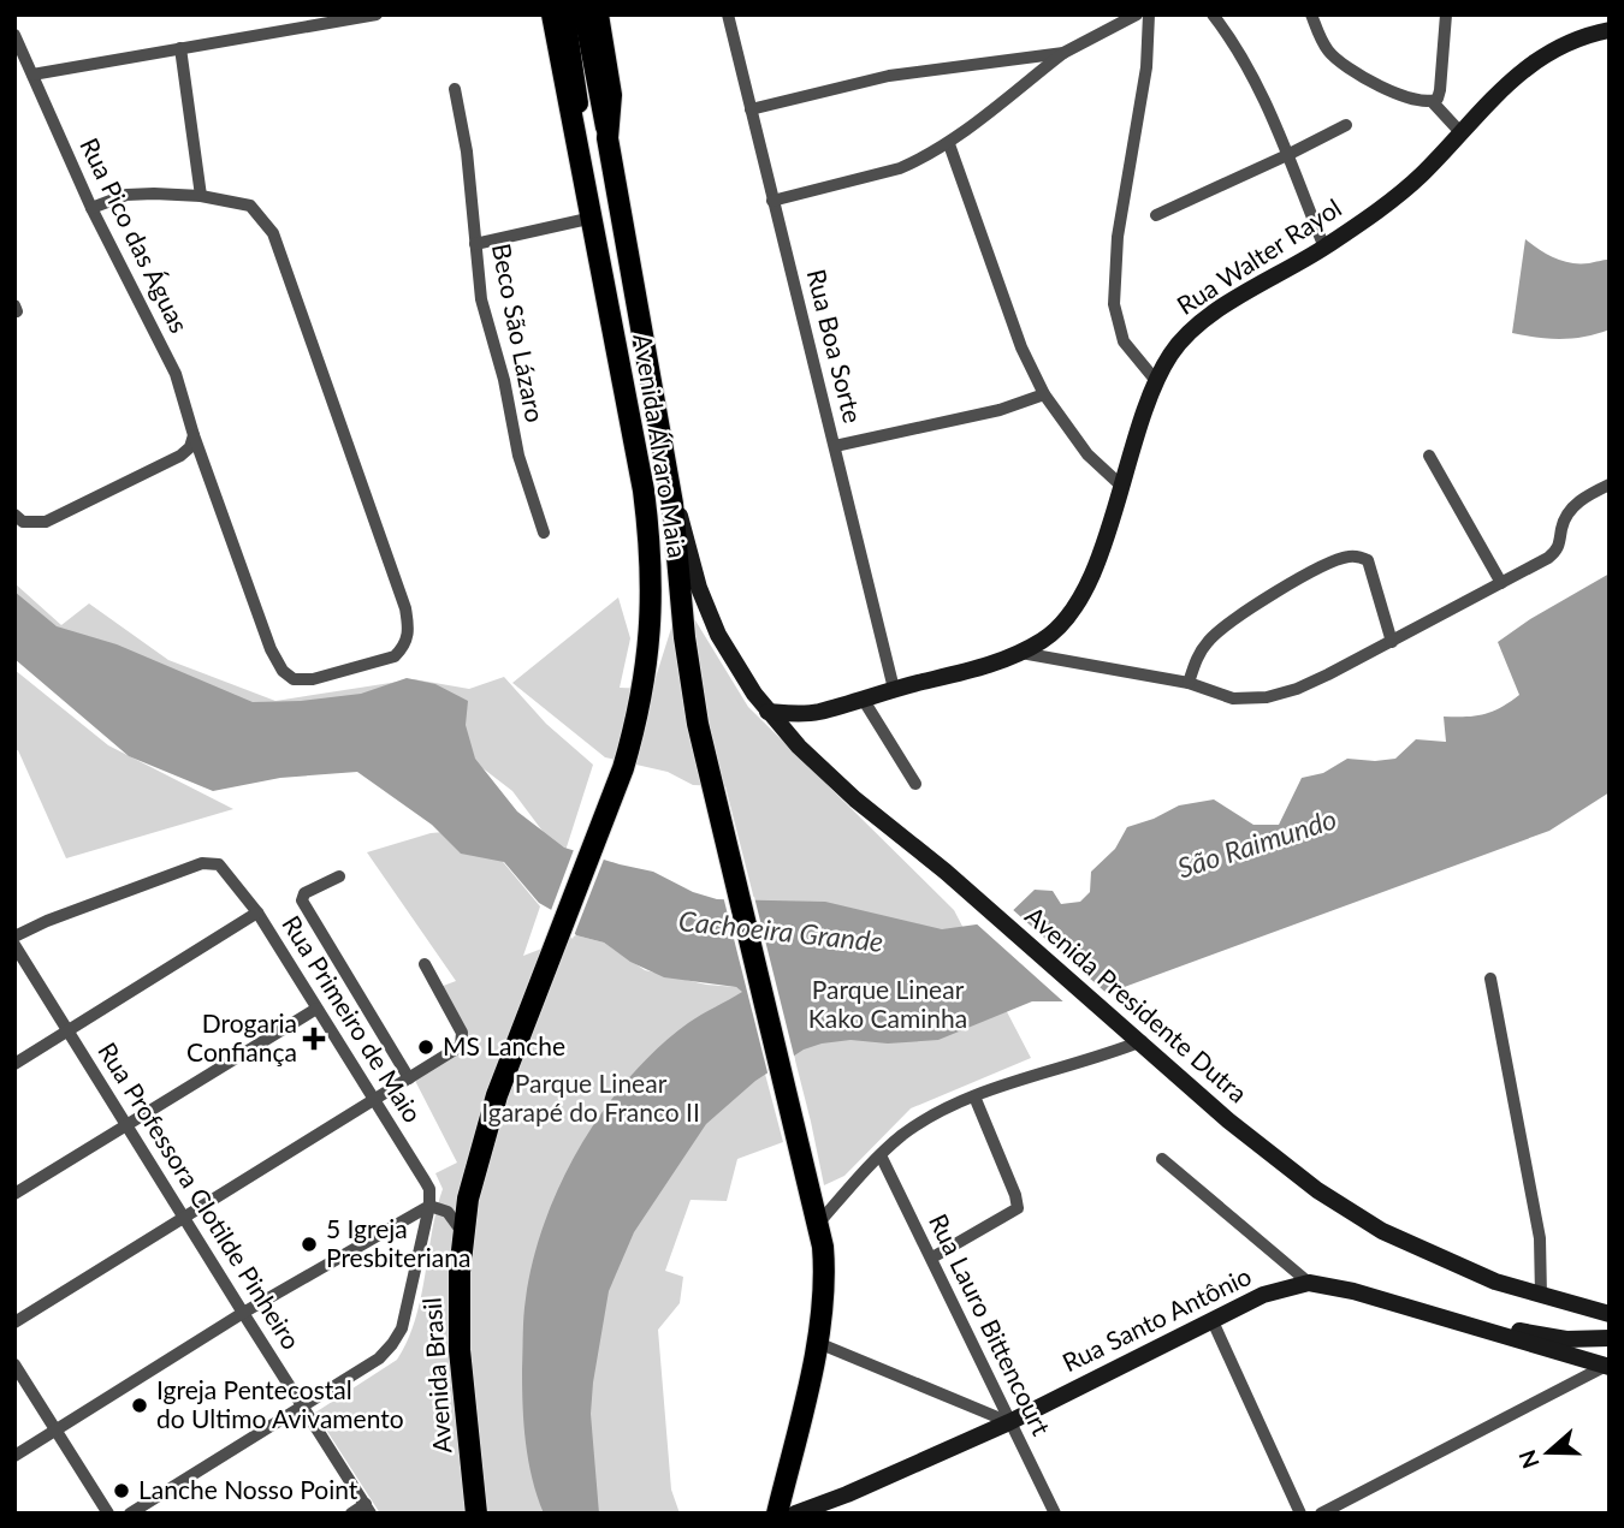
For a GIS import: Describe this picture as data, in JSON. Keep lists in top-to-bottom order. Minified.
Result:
{"streets":{"highway":["Avenida Álvaro Maia","Avenida Brasil"],"street":["Rua Pico das Águas","Rua Walter Rayol","Beco São Lázaro","Rua Boa Sorte","Avenida Presidente Dutra","Rua Primeiro de Maio","Rua Professora Clotilde Pinheiro","Rua Santo Antônio","Rua Lauro Bittencourt"]},"crossings":[["Rua Walter Rayol","Rua Boa Sorte"],["Rua Walter Rayol","Avenida Presidente Dutra"],["Avenida Álvaro Maia","Avenida Presidente Dutra"],["Avenida Álvaro Maia","Avenida Brasil"],["Rua Santo Antônio","Rua Lauro Bittencourt"]],"water":["São Raimundo","Cachoeira Grande"],"parks":["Parque Linear Kako Caminha","Parque Linear Igarapé do Franco II"],"places":{"health":["Drogaria Confiança"],"other":["MS Lanche","5 Igreja Presbiteriana","Igreja Pentecostal do Ultimo Avivamento","Lanche Nosso Point"]},"north":"left"}
